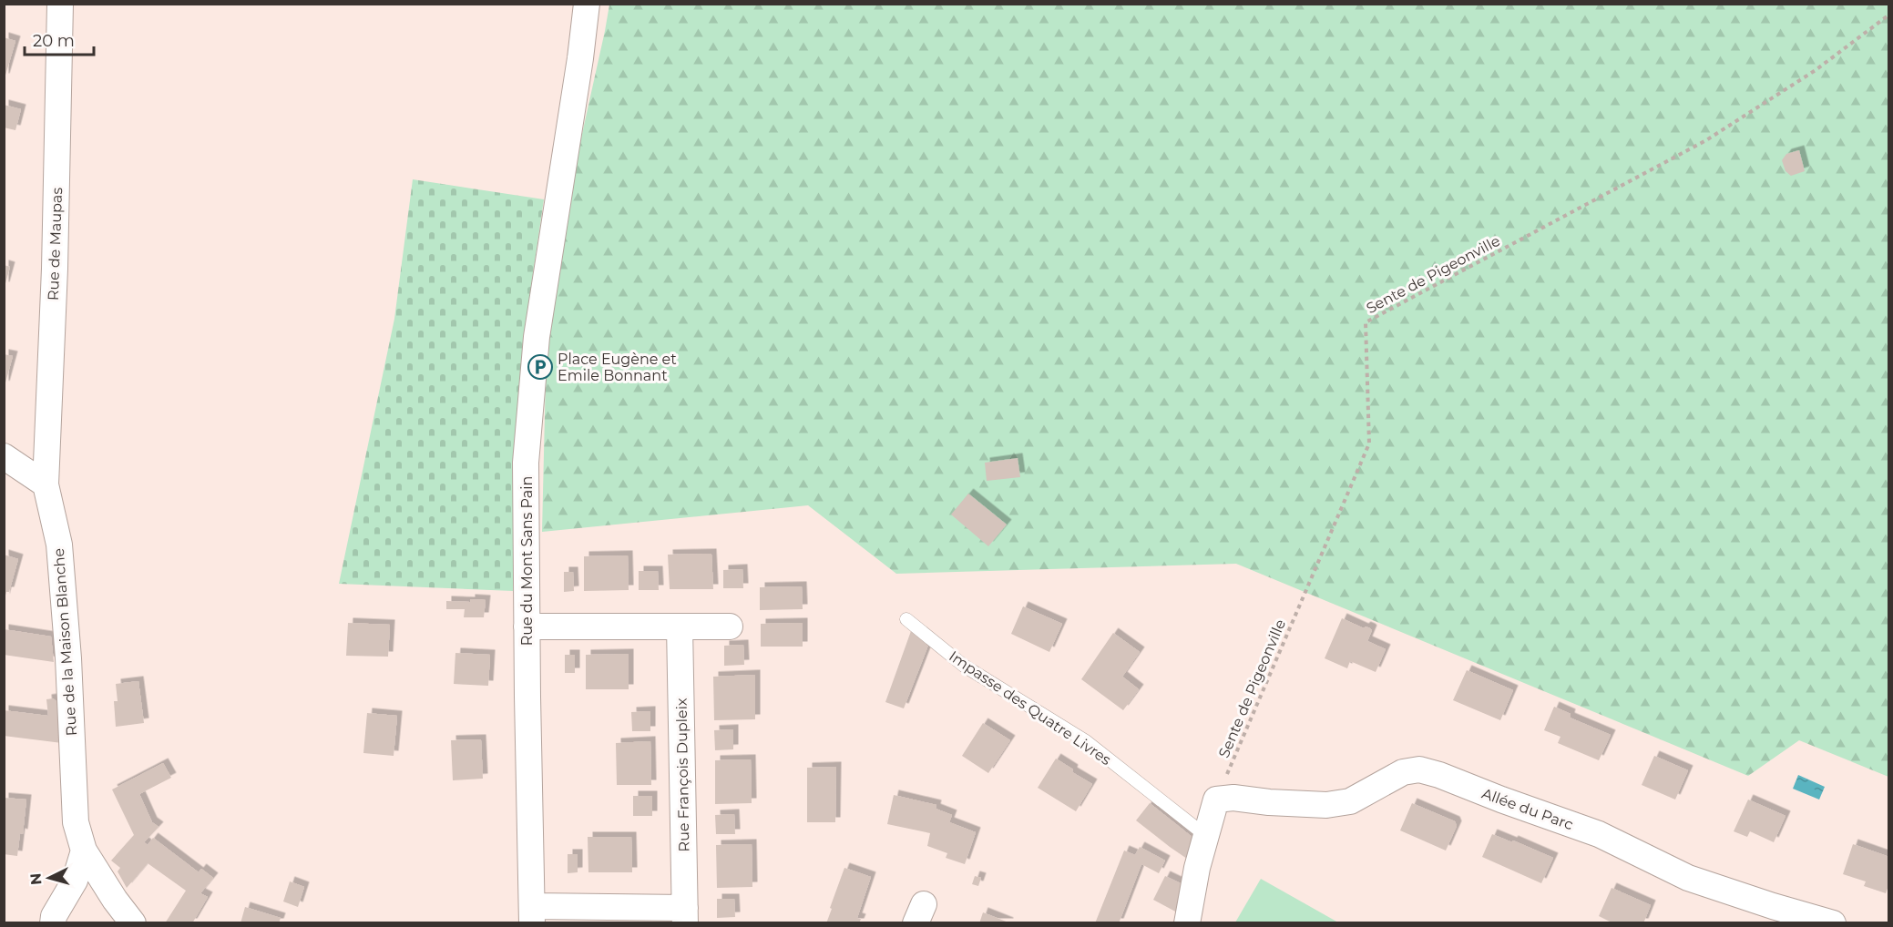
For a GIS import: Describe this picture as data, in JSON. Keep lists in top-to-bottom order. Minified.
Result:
{"streets":{"street":["Rue de Maupas","Rue du Mont Sans Pain","Rue de la Maison Blanche","Rue François Dupleix","Allée du Parc"],"lane":["Impasse des Quatre Livres"],"path":["Sente de Pigeonville"]},"crossings":[["Rue de Maupas","Rue de la Maison Blanche"],["Sente de Pigeonville","Allée du Parc"]],"places":{"parking":["Place Eugène et Emile Bonnant"]},"scale_bar":"20 m","north":"left"}
